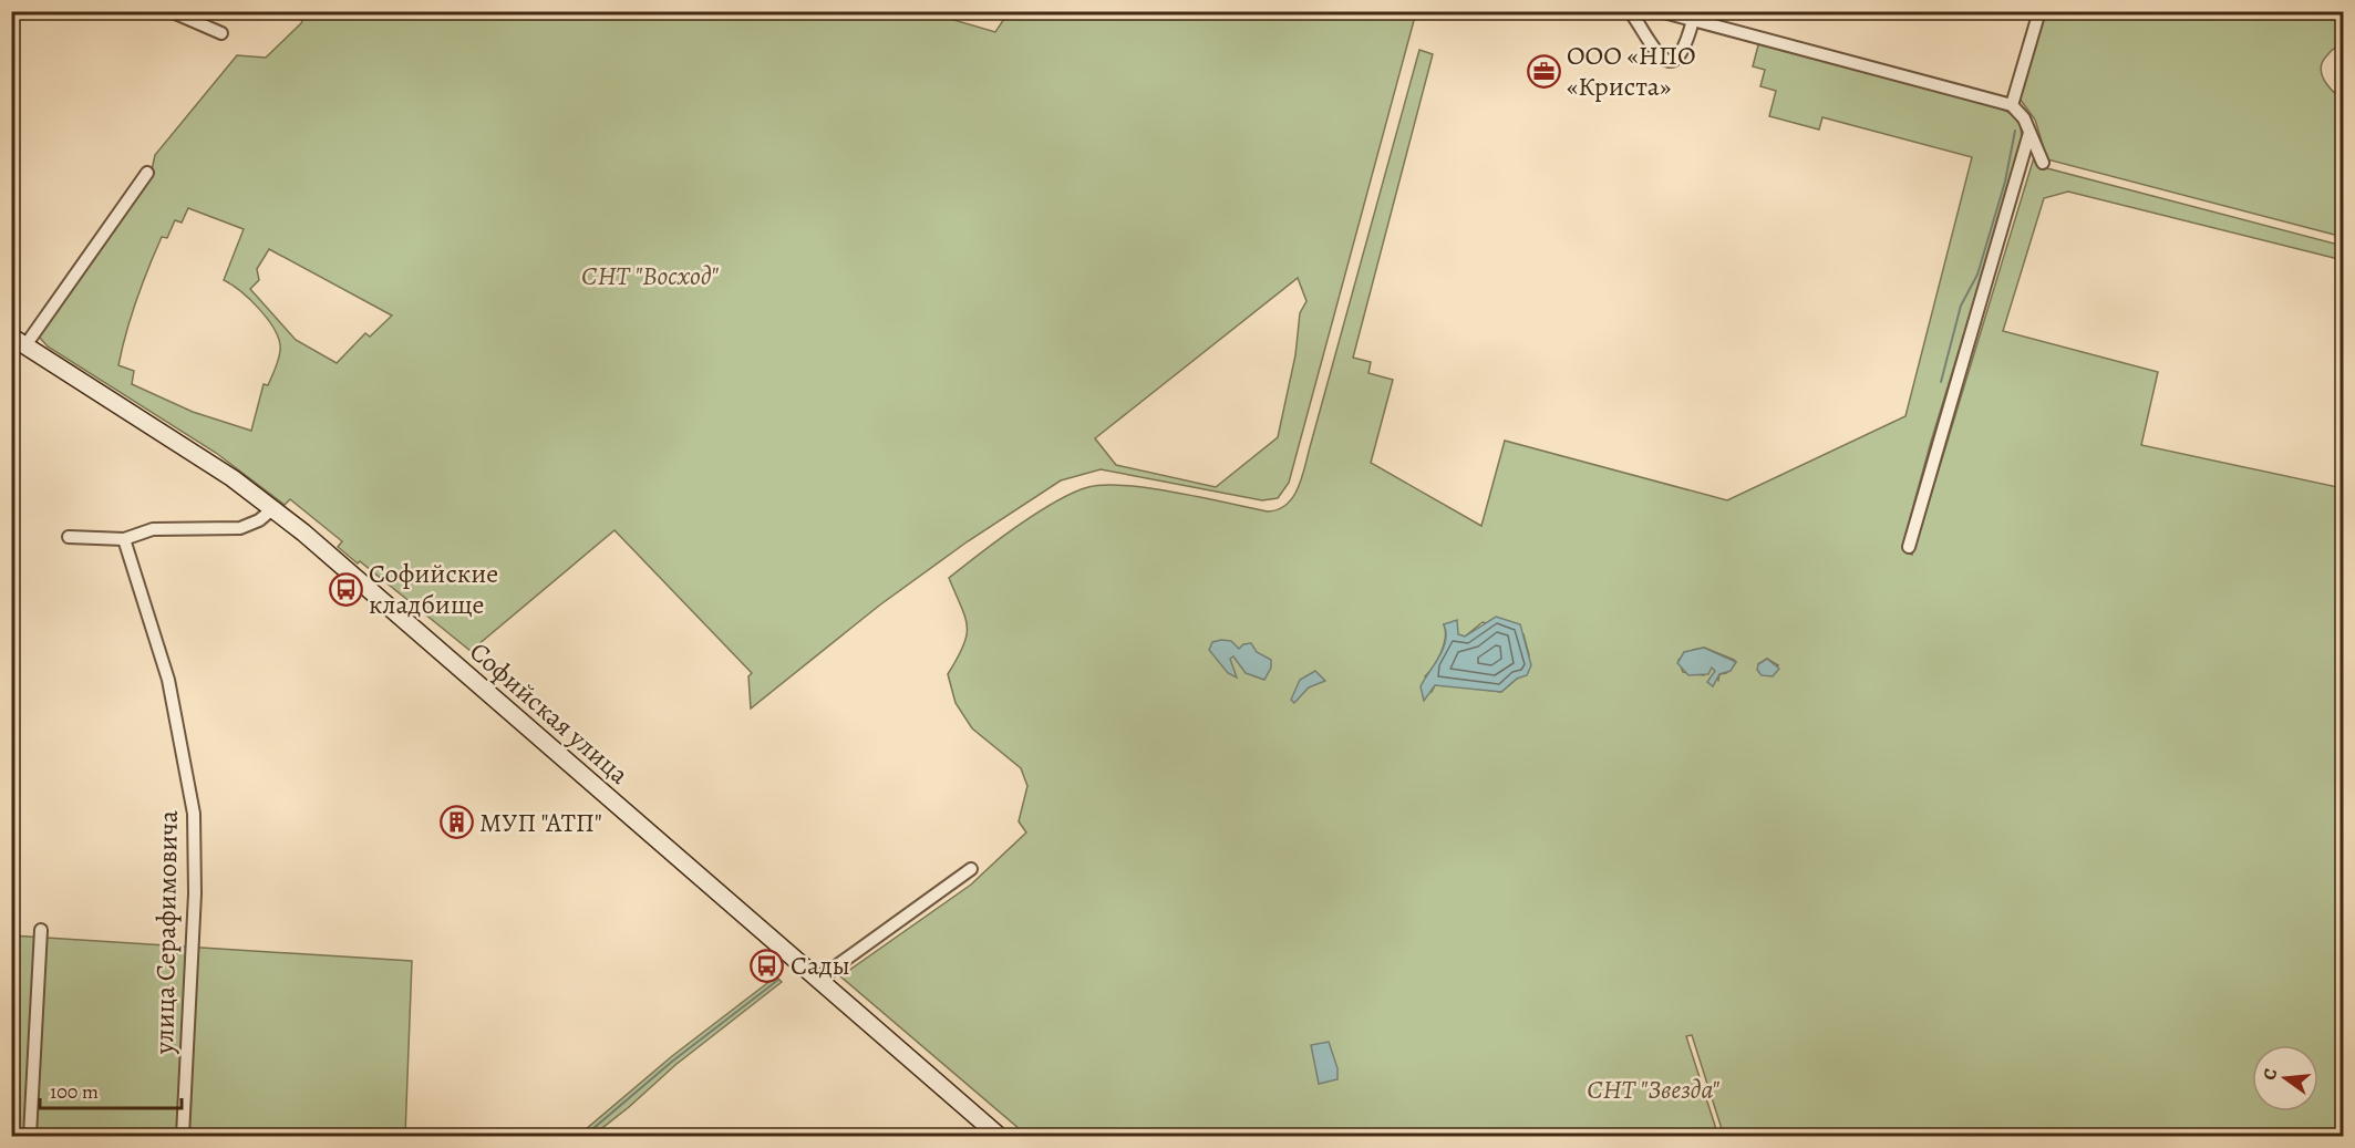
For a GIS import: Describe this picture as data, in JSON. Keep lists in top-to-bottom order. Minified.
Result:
{"streets":{"main road":["Софийская улица"],"street":["улица Серафимовича"]},"parks":["СНТ \"Восход\"","СНТ \"Звезда\""],"places":{"office":["ООО «НПО «Криста»"],"bus stop":["Софийские кладбище","Сады"],"building":["МУП \"АТП\""]},"scale_bar":"100 m","north":"left"}
